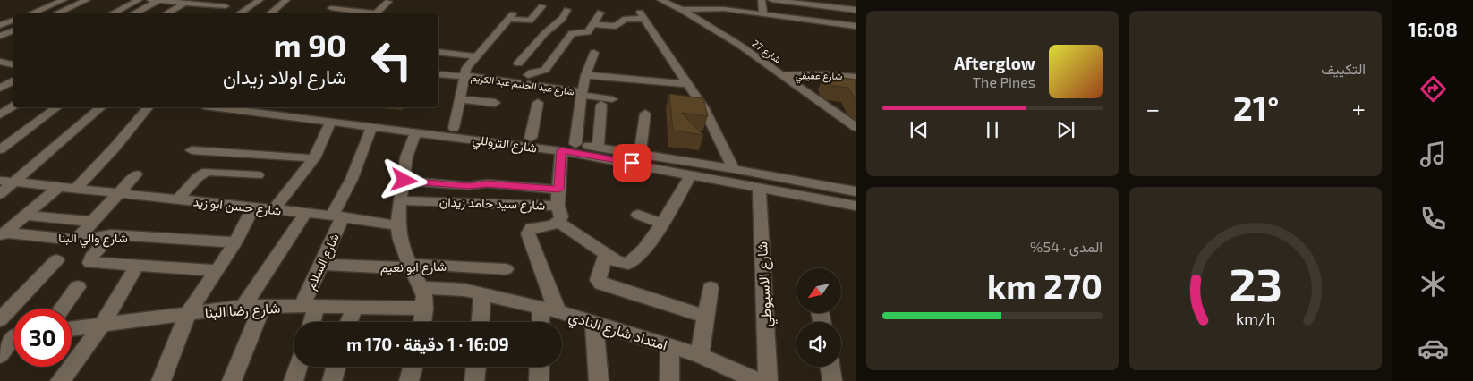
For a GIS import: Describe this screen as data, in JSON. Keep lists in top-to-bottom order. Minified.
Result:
{"streets":{"street":["شارع 27","شارع عفيفي","شارع عبد الحليم عبد الكريم","شارع التروللي","شارع سيد حامد زيدان","شارع حسن ابو زيد","شارع والي البنا","شارع السلام","شارع ابو نعيم","شارع الاسيوطي","شارع رضا البنا","امتداد شارع النادي"]},"crossings":[["شارع 27","شارع عفيفي"],["شارع التروللي","شارع السلام"],["شارع التروللي","شارع الاسيوطي"],["شارع حسن ابو زيد","شارع السلام"],["شارع السلام","شارع ابو نعيم"],["شارع السلام","شارع رضا البنا"]],"north":"bottom left","page":{"tabs":"16:08","tile":["التكييف",["المدى · 54%","270 km"]],"turn":["90 m","شارع اولاد زيدان"],"song":["Afterglow","The Pines"],"heat":["−","21°","+"],"limit":"30","trip":"16:09 · 1 دقيقة · 170 m","gauge":["23","km/h"]}}
